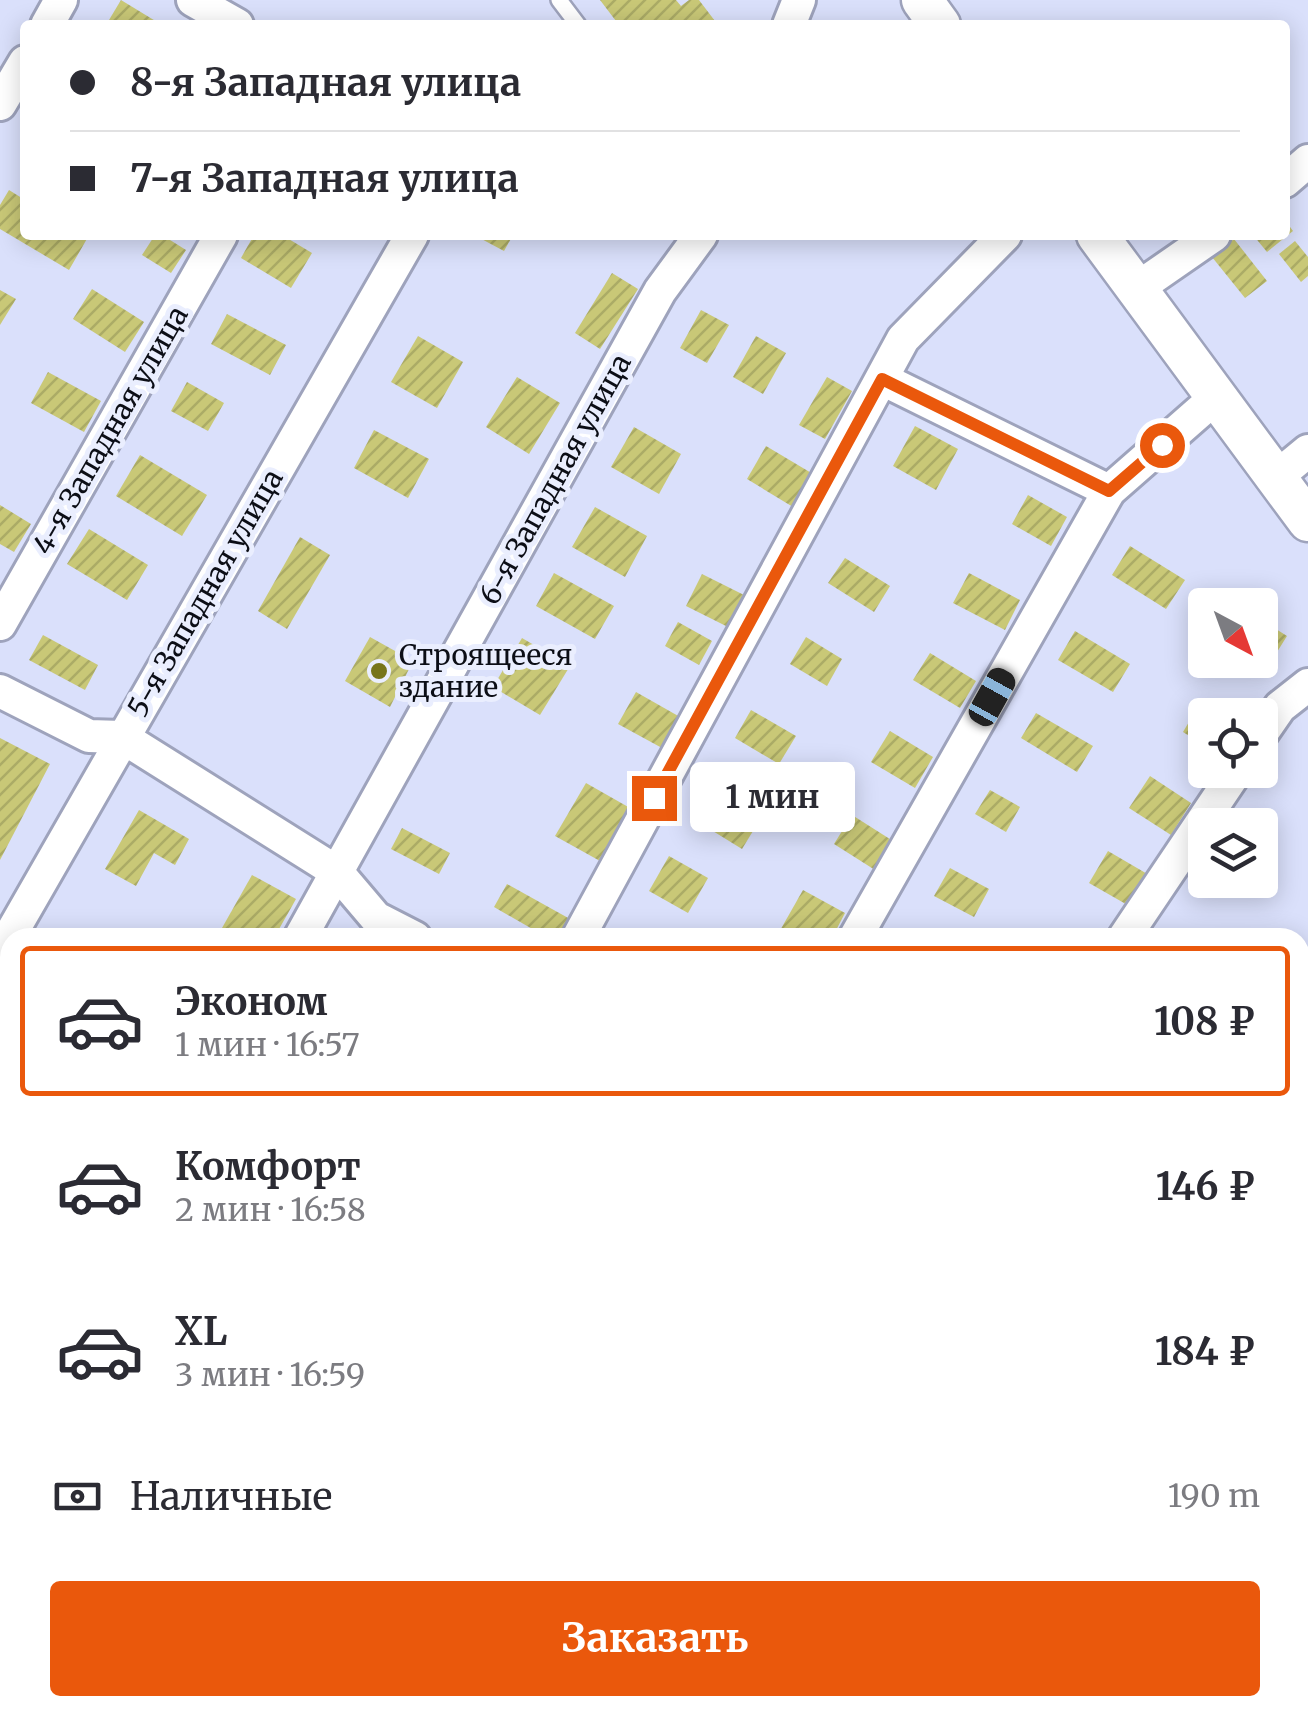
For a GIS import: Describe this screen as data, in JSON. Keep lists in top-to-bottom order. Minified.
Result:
{"streets":{"street":["4-я Западная улица","6-я Западная улица","5-я Западная улица"]},"places":["Строящееся здание"],"north":"bottom right","page":{"banner":["8-я Западная улица","7-я Западная улица"],"bubble":"1 мин","list":[{"name":"Эконом","note":"1 мин · 16:57","value":"108 ₽"},{"name":"Комфорт","note":"2 мин · 16:58","value":"146 ₽"},{"name":"XL","note":"3 мин · 16:59","value":"184 ₽"}],"pay":["Наличные","190 m"],"buttons":"Заказать"}}
